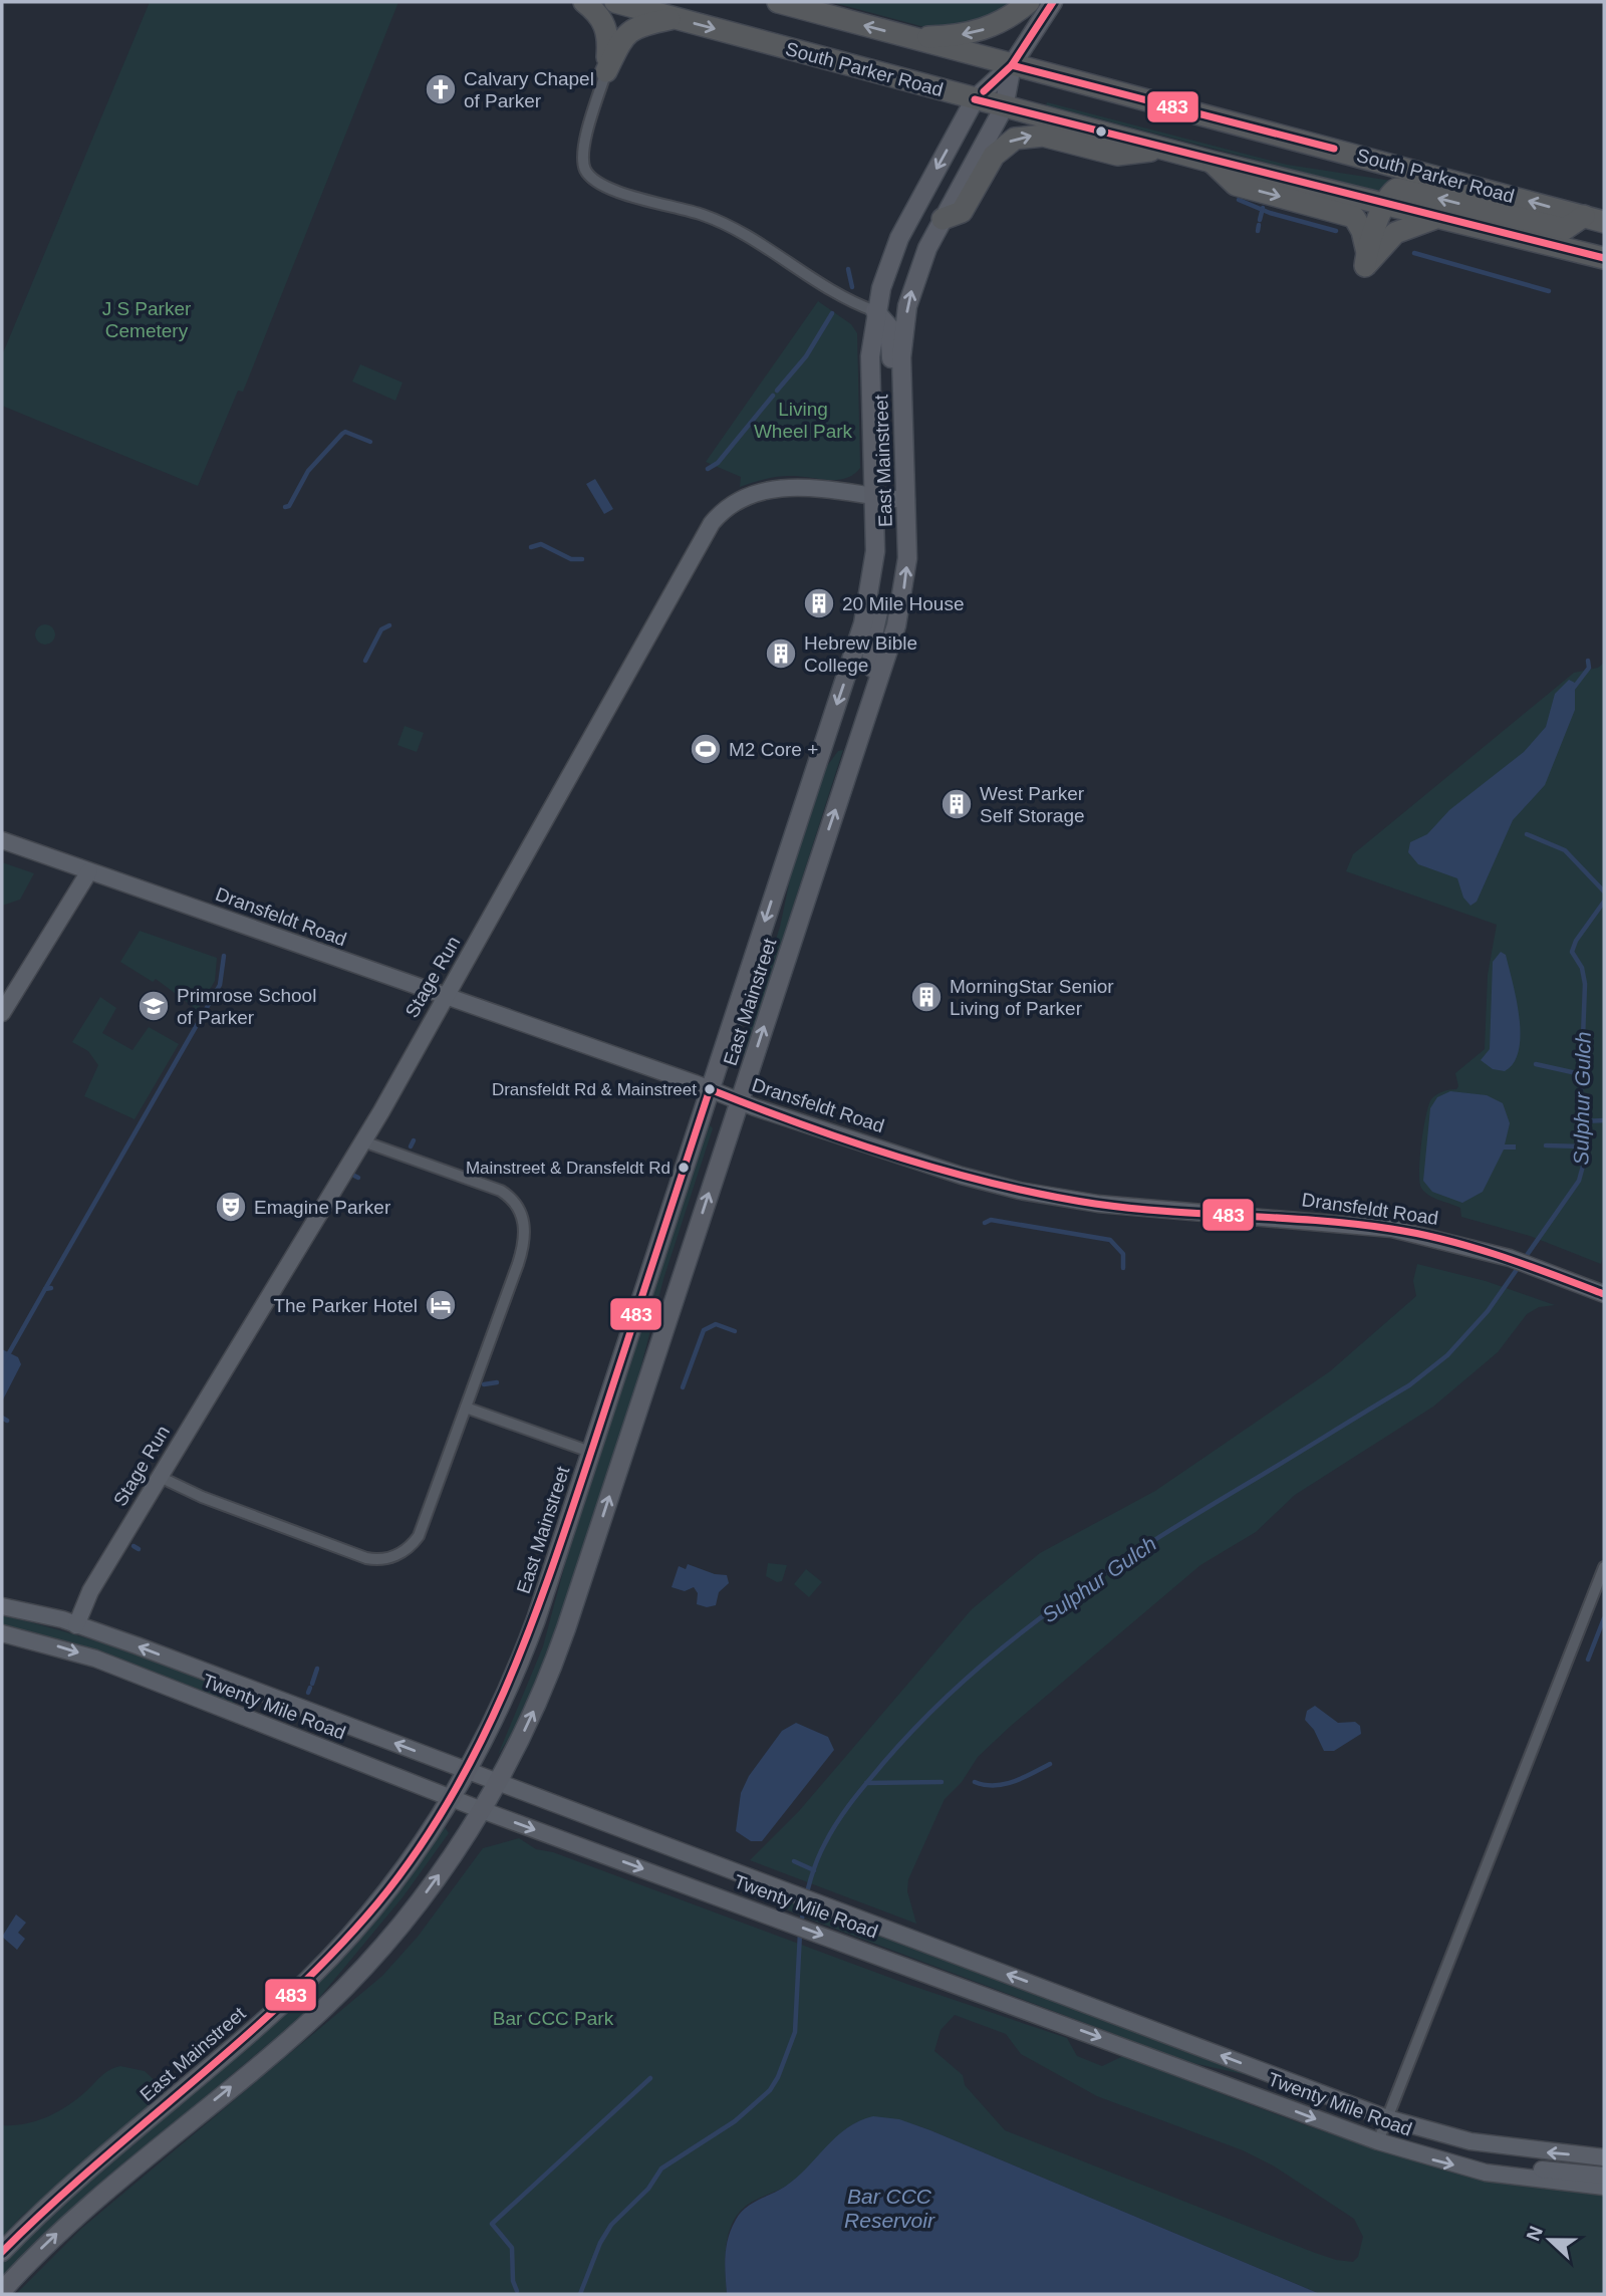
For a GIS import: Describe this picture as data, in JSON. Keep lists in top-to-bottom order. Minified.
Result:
{"streets":{"highway":["South Parker Road"],"main road":["East Mainstreet","Dransfeldt Road","Stage Run","Twenty Mile Road"]},"crossings":[["South Parker Road","East Mainstreet"],["East Mainstreet","Dransfeldt Road"],["East Mainstreet","Stage Run"],["East Mainstreet","Twenty Mile Road"],["Dransfeldt Road","Stage Run"],["Stage Run","Twenty Mile Road"]],"water":["Sulphur Gulch","Bar CCC Reservoir"],"parks":["J S Parker Cemetery","Living Wheel Park","Bar CCC Park"],"places":{"church":["Calvary Chapel of Parker"],"building":["20 Mile House","Hebrew Bible College","West Parker Self Storage","MorningStar Senior Living of Parker"],"sports":["M2 Core +"],"school or university":["Primrose School of Parker"],"other":["Dransfeldt Rd & Mainstreet","Mainstreet & Dransfeldt Rd"],"theatre":["Emagine Parker"],"hotel":["The Parker Hotel"]},"lines":["transit line 483"],"north":"left"}
